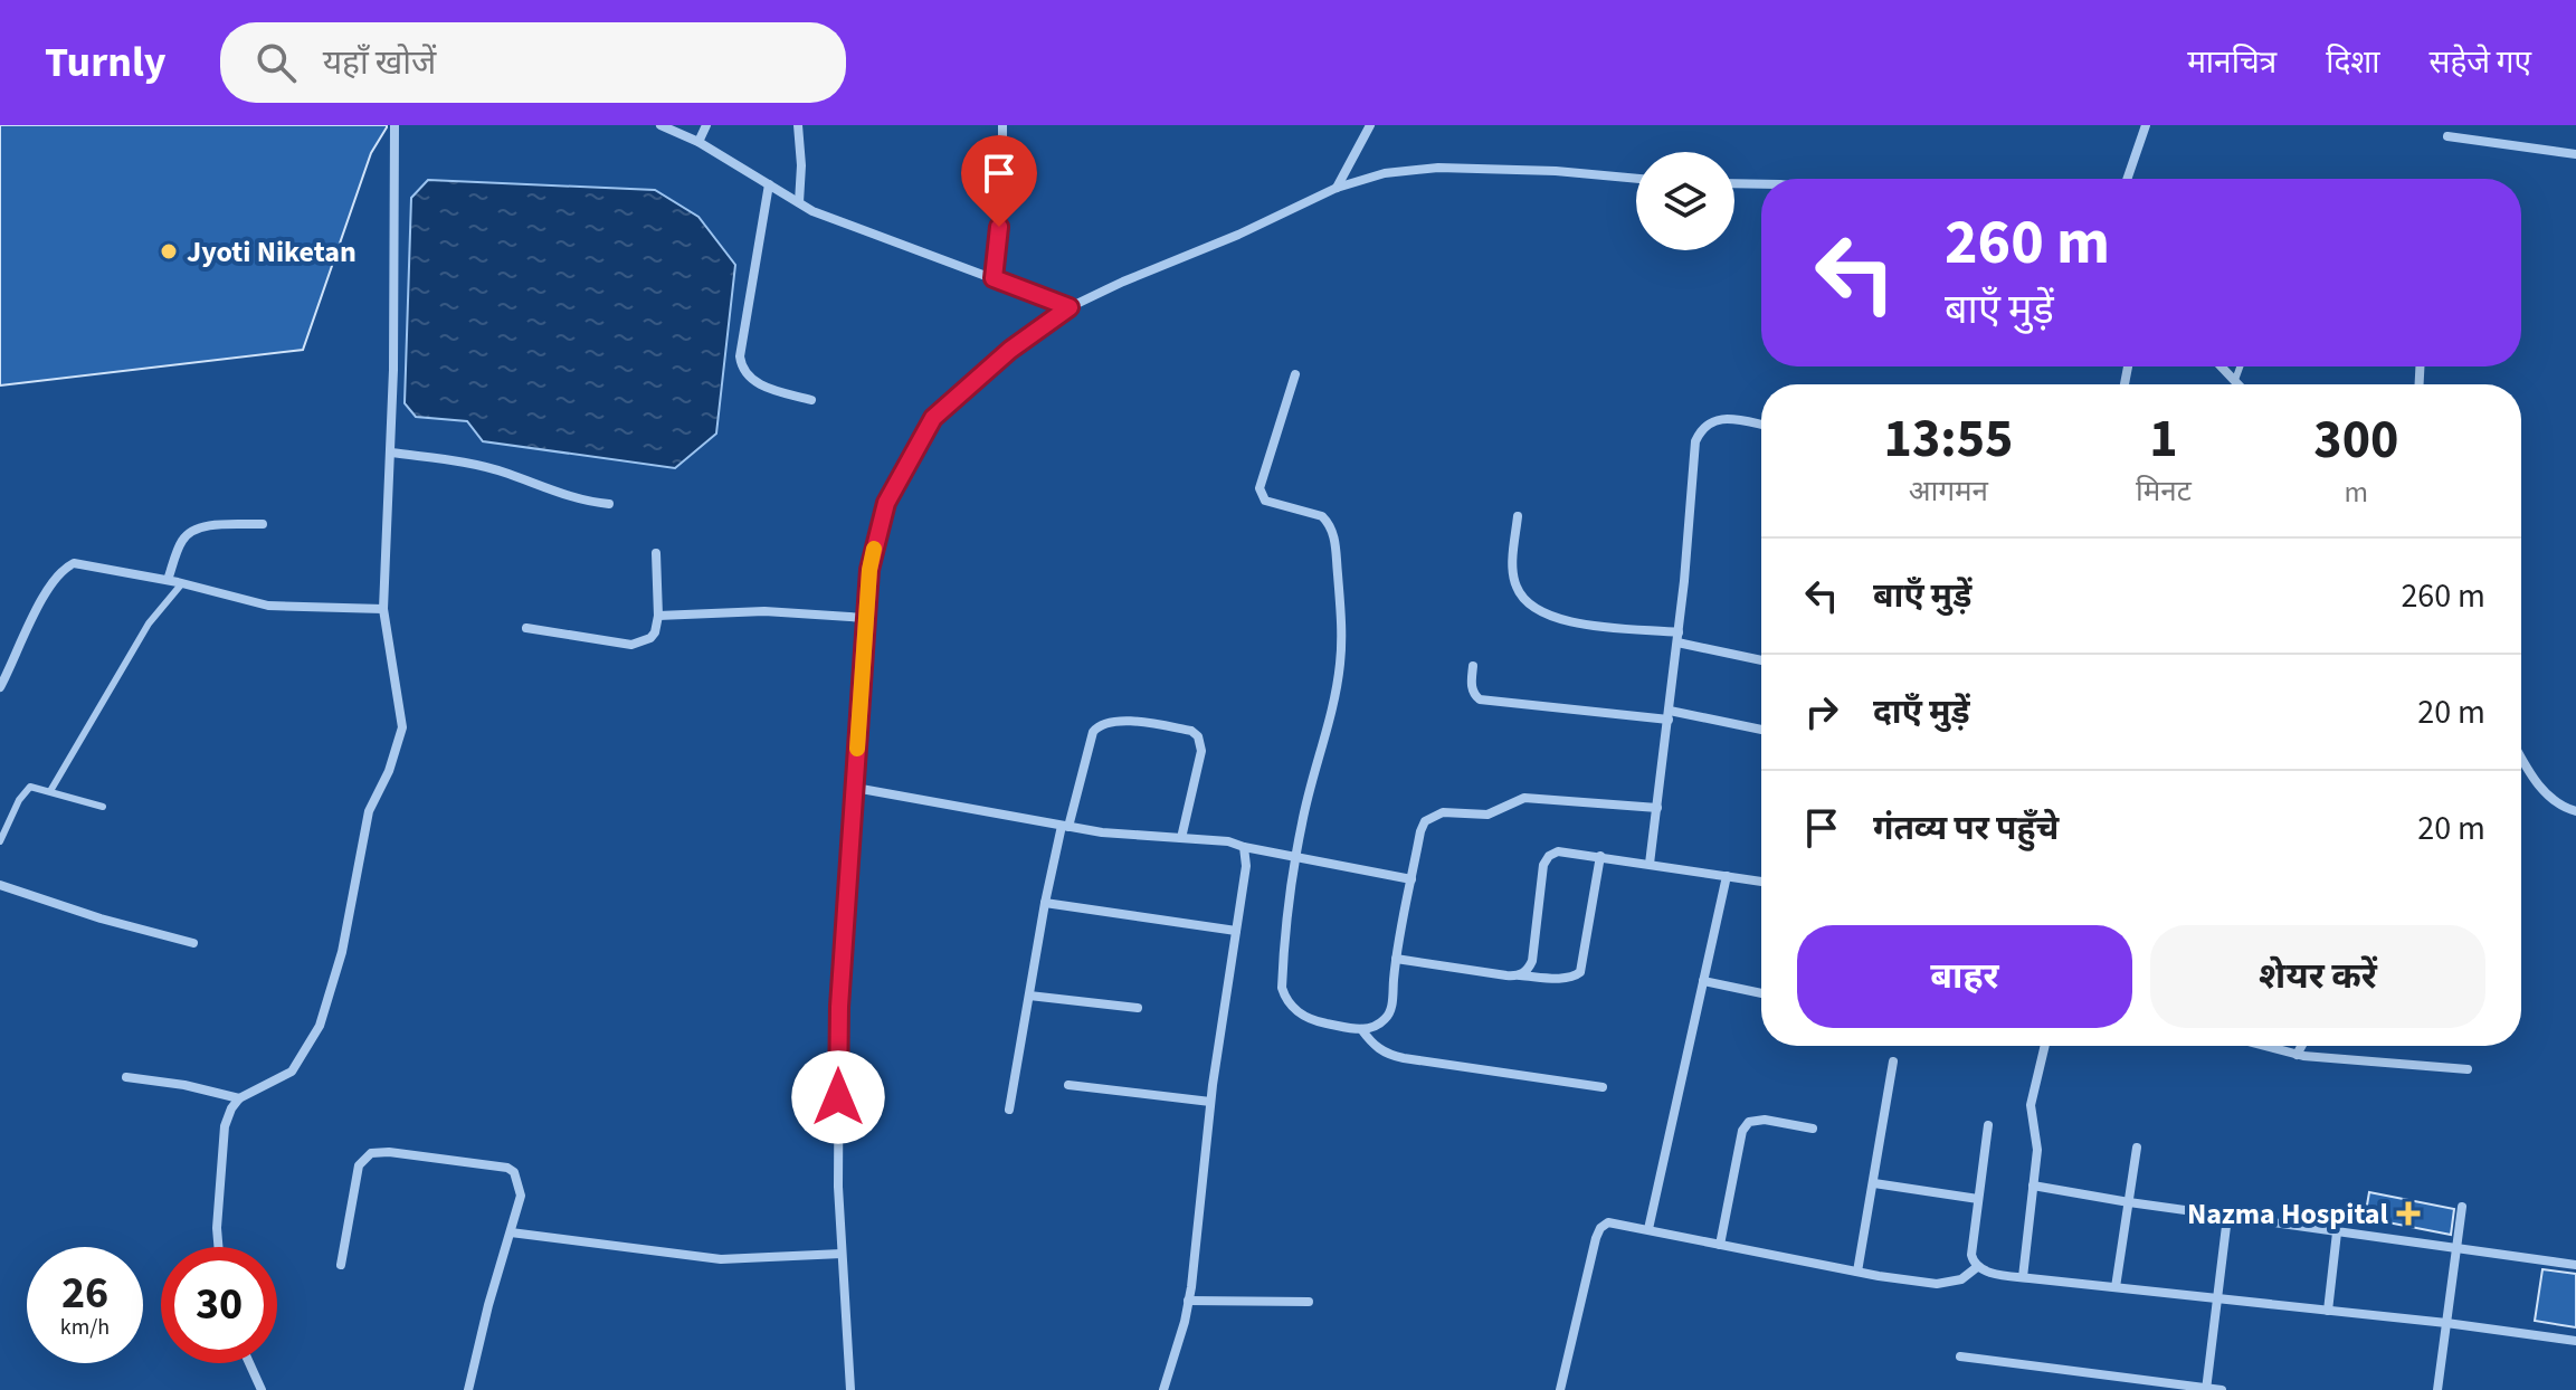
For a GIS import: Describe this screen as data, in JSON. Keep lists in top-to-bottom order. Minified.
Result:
{"places":{"other":["Jyoti Niketan"],"health":["Nazma Hospital"]},"page":{"header":"Turnly","search":"यहाँ खोजें","nav":["मानचित्र","दिशा","सहेजे गए"],"turn":["260 m","बाएँ मुड़ें"],"eta":["13:55","आगमन","1","मिनट","300","m"],"list":[{"name":"बाएँ मुड़ें","value":"260 m"},{"name":"दाएँ मुड़ें","value":"20 m"},{"name":"गंतव्य पर पहुँचे","value":"20 m"}],"buttons":["बाहर","शेयर करें"],"speed":"26 km/h","limit":"30"}}
